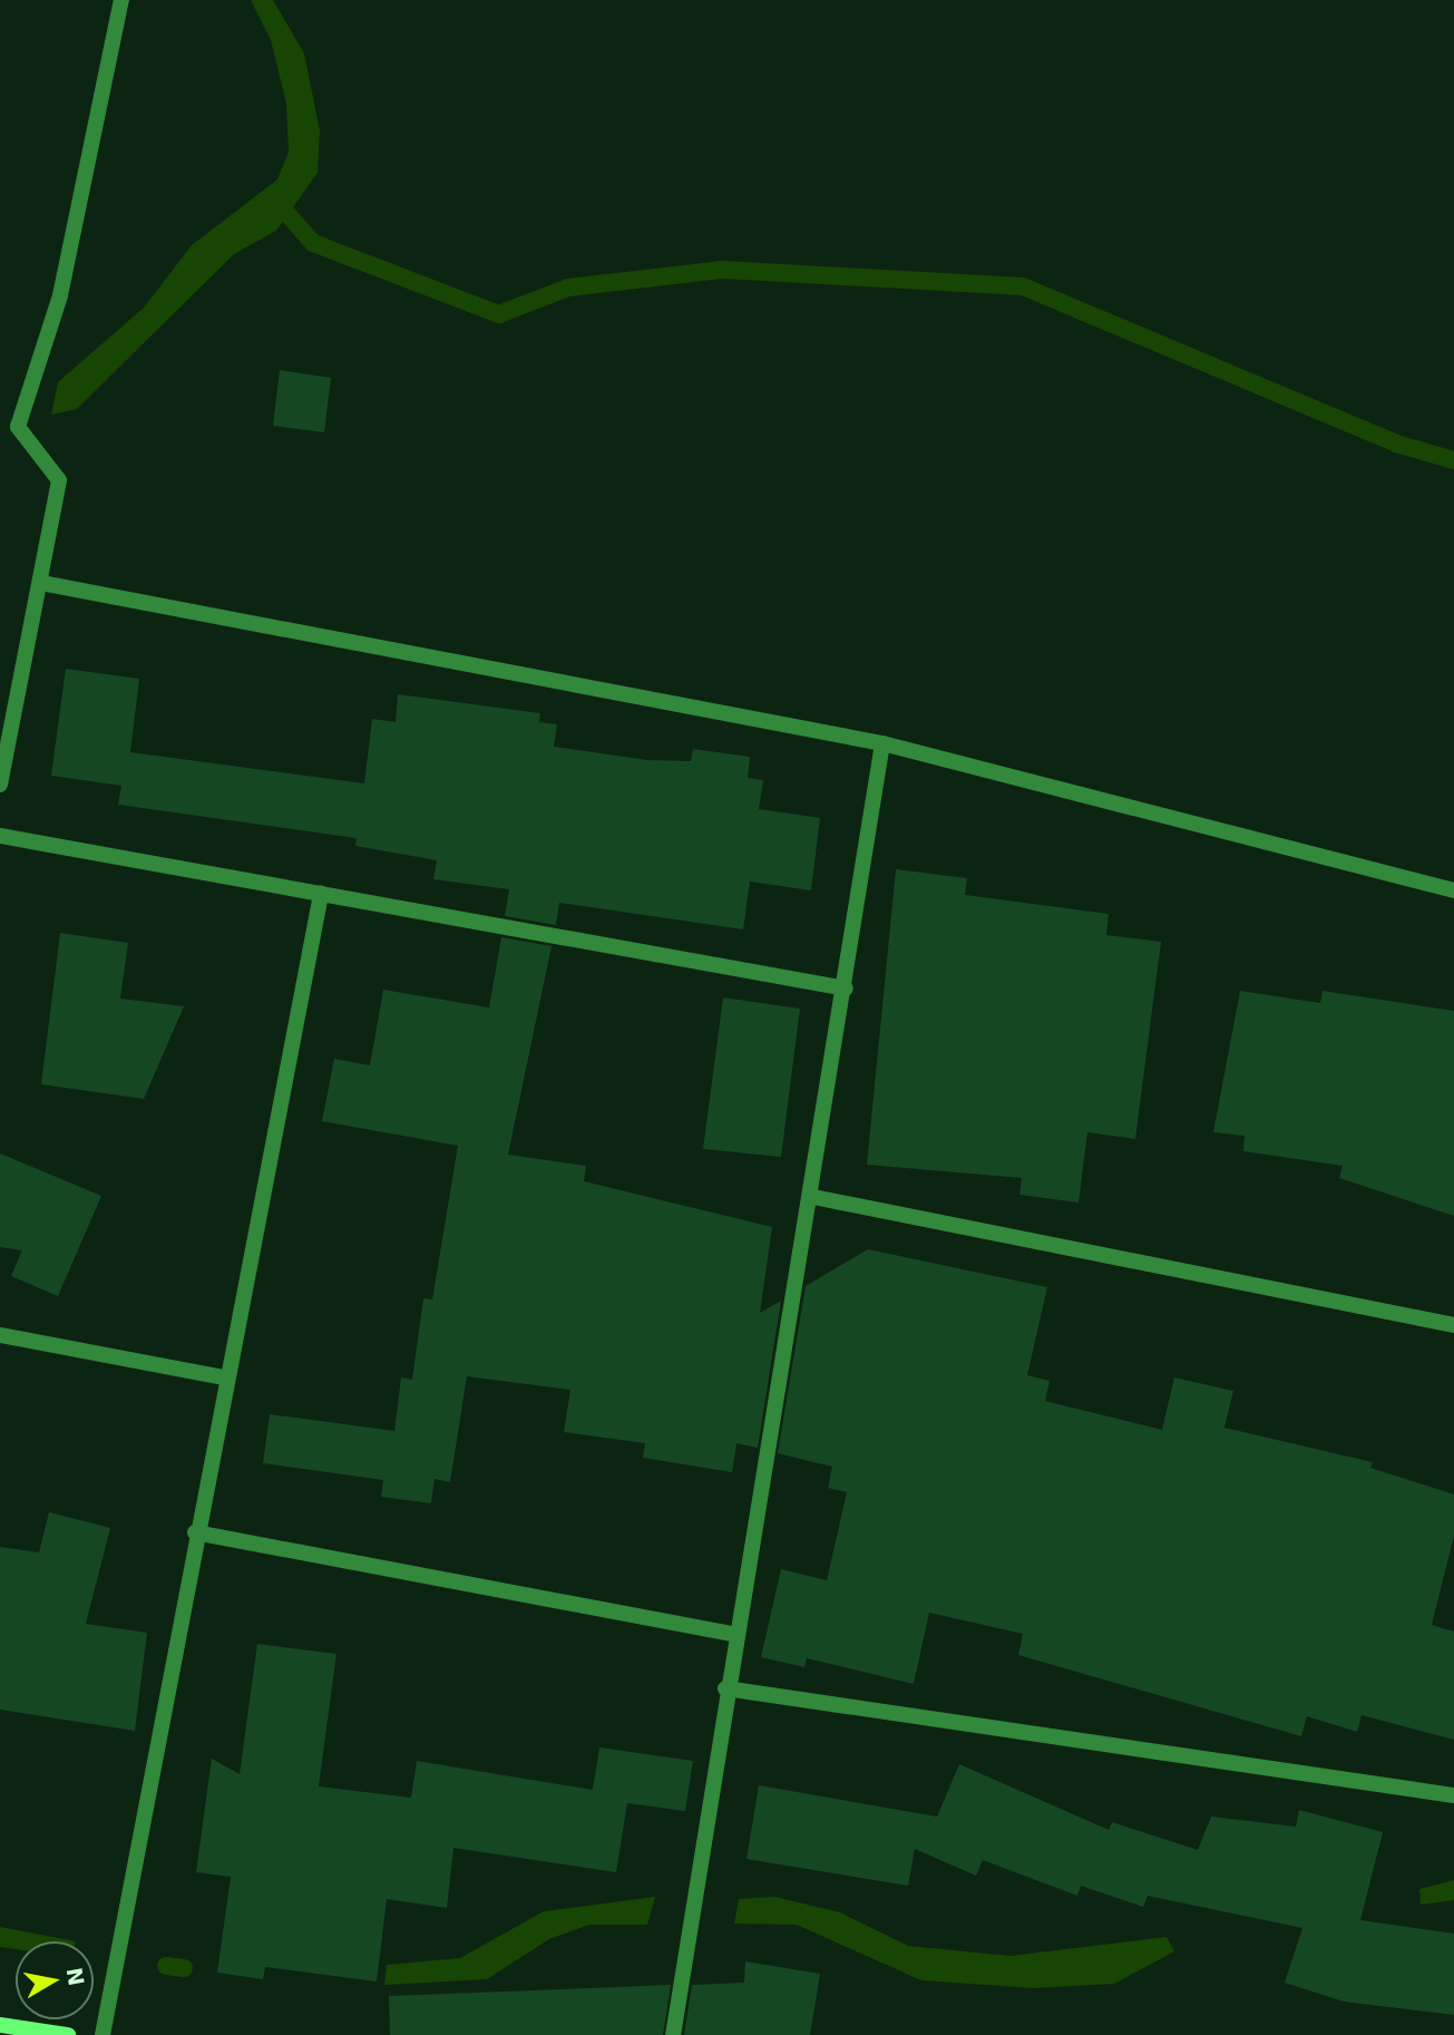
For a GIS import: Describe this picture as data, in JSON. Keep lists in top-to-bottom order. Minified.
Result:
{"north":"right"}
